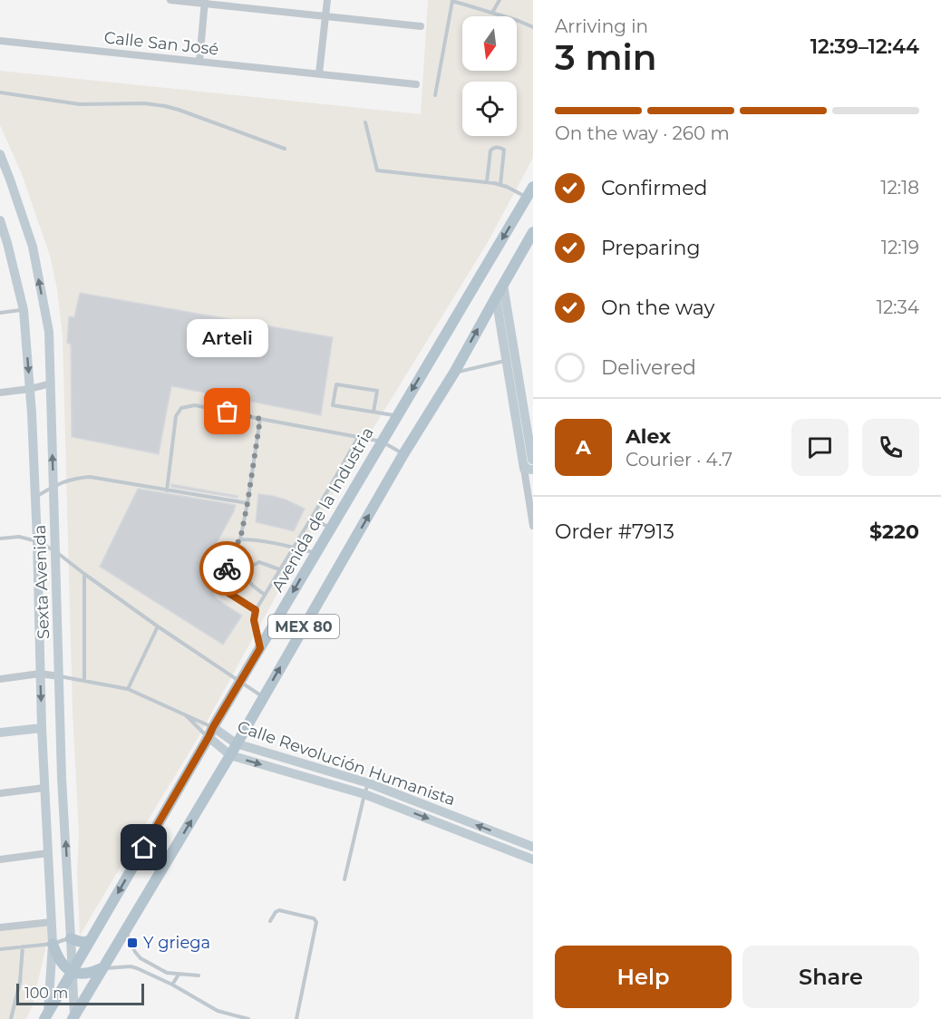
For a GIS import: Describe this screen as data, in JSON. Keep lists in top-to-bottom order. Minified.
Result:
{"streets":{"main road":["Avenida de la Industria","Sexta Avenida","MEX 80","Calle Revolución Humanista"],"street":["Calle San José"]},"crossings":[["Avenida de la Industria","Sexta Avenida"],["Avenida de la Industria","Calle Revolución Humanista"],["Sexta Avenida","MEX 80"],["MEX 80","Calle Revolución Humanista"]],"places":{"other":["Arteli"],"transit":["Y griega"]},"scale_bar":"100 m","north":"bottom","page":{"heading":["3 min","Arriving in","12:39–12:44"],"panel":["Alex","Courier · 4.7","Order #7913","$220"],"bar":"On the way · 260 m","list":[["Confirmed","12:18"],["Preparing","12:19"],["On the way","12:34"],"Delivered"],"bubble":"Arteli","round":"A","buttons":["Help","Share"],"scale":"100 m"}}
